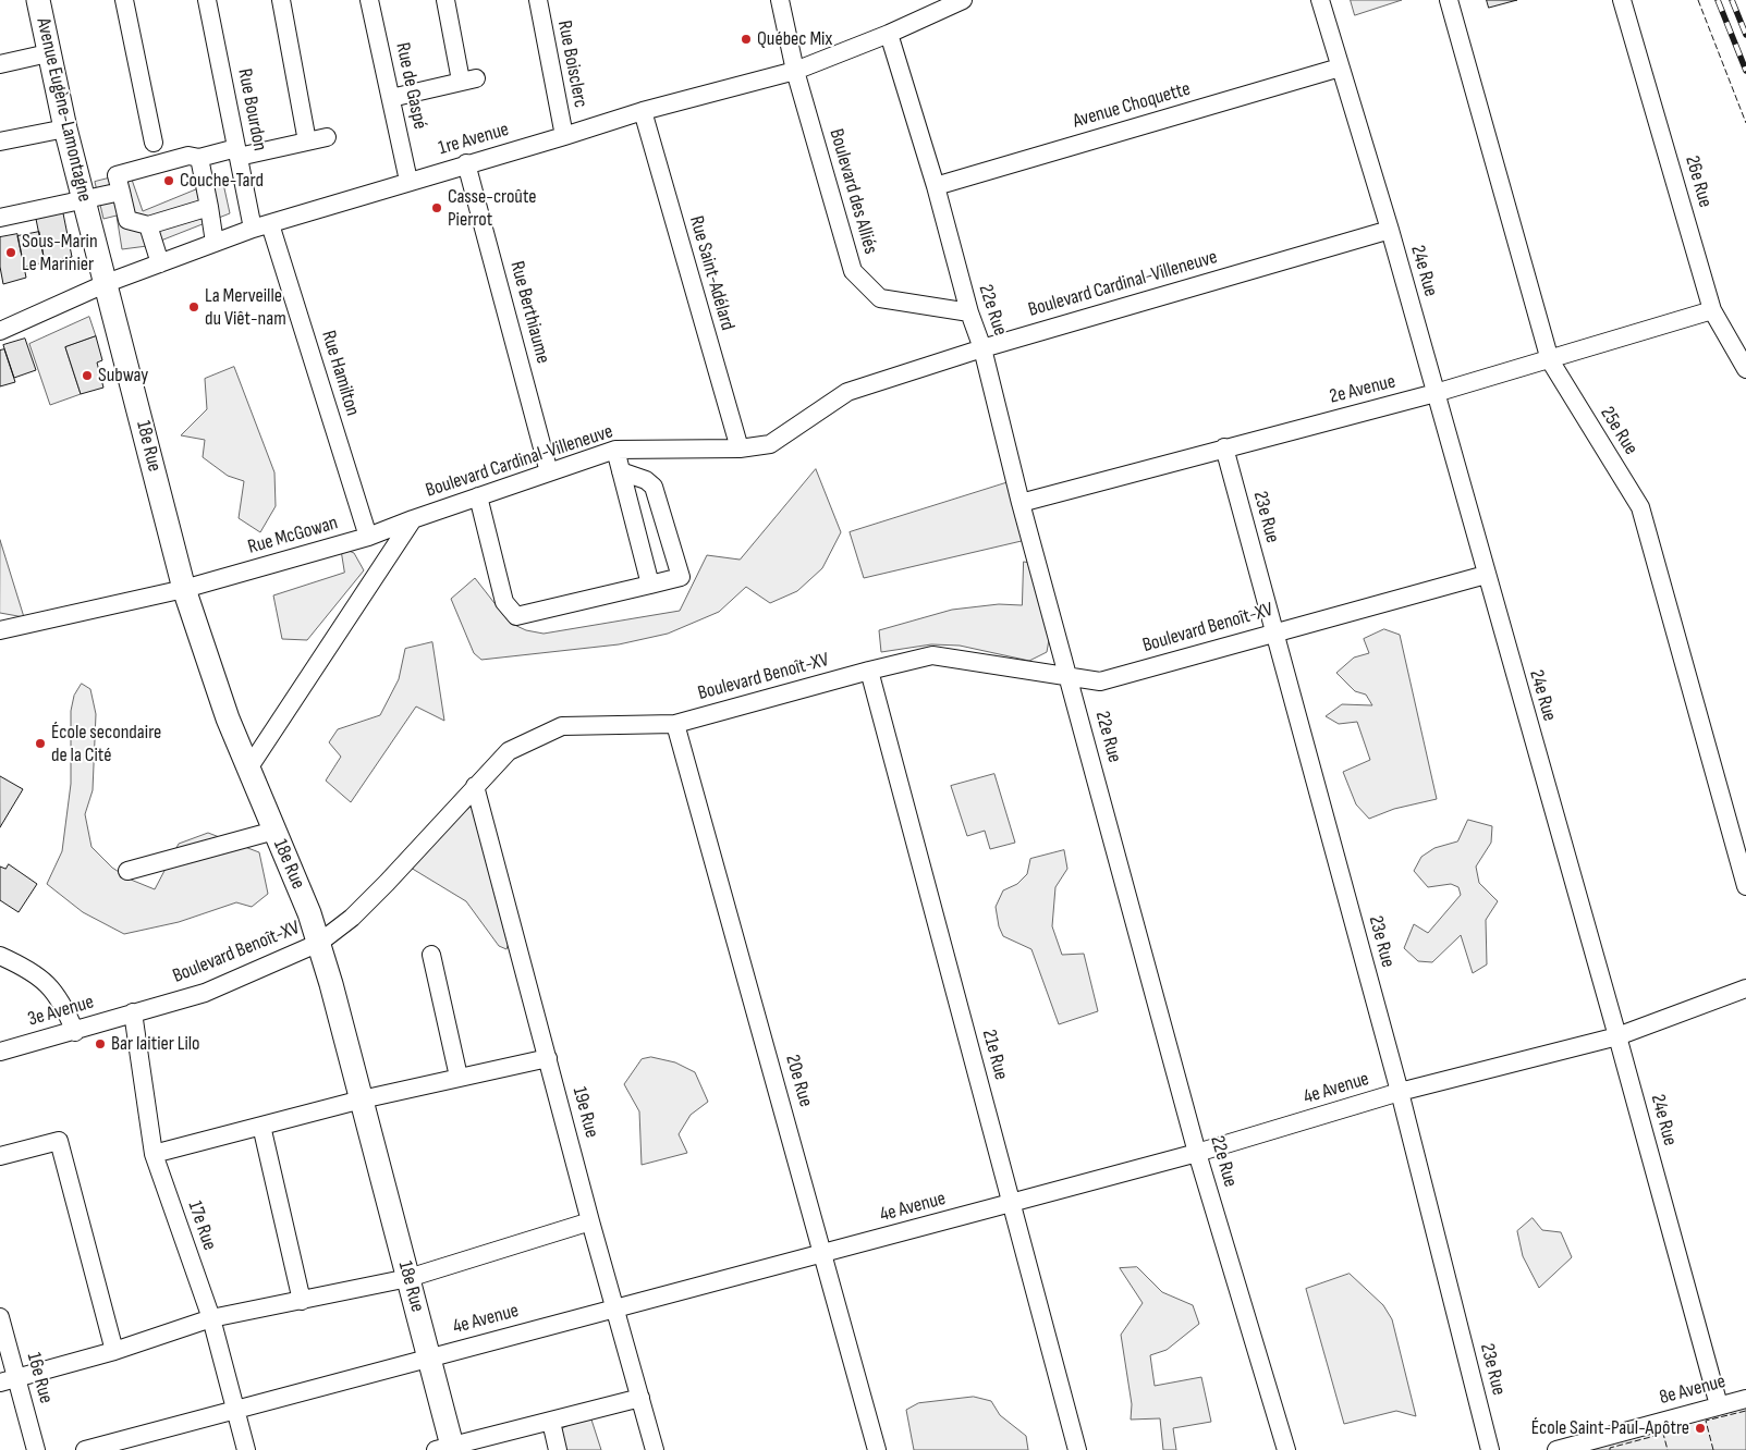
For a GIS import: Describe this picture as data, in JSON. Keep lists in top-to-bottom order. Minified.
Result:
{"streets":{"main road":["Avenue Eugène-Lamontagne","18e Rue"],"street":["Rue Boisclerc","Rue de Gaspé","Avenue Choquette","Rue Bourdon","1re Avenue","26e Rue","Boulevard des Alliés","24e Rue","Rue Saint-Adélard","Boulevard Cardinal-Villeneuve","22e Rue","Rue Berthiaume","Rue Hamilton","2e Avenue","25e Rue","23e Rue","Rue McGowan","Boulevard Benoît-XV","3e Avenue","21e Rue","20e Rue","4e Avenue","19e Rue","17e Rue","16e Rue","8e Avenue"]},"crossings":[["Rue Boisclerc","1re Avenue"],["Rue de Gaspé","1re Avenue"],["Avenue Choquette","24e Rue"],["Avenue Choquette","22e Rue"],["Avenue Eugène-Lamontagne","1re Avenue"],["Avenue Eugène-Lamontagne","18e Rue"],["Rue Bourdon","1re Avenue"],["Rue Bourdon","Rue Hamilton"],["1re Avenue","Boulevard des Alliés"],["1re Avenue","Rue Saint-Adélard"],["1re Avenue","22e Rue"],["1re Avenue","Rue Berthiaume"],["1re Avenue","Rue Hamilton"],["1re Avenue","18e Rue"],["26e Rue","2e Avenue"],["Boulevard des Alliés","22e Rue"],["24e Rue","Boulevard Cardinal-Villeneuve"],["24e Rue","2e Avenue"],["24e Rue","Boulevard Benoît-XV"],["24e Rue","4e Avenue"],["24e Rue","8e Avenue"],["Rue Saint-Adélard","Boulevard Cardinal-Villeneuve"],["Boulevard Cardinal-Villeneuve","22e Rue"],["Boulevard Cardinal-Villeneuve","Rue Berthiaume"],["Boulevard Cardinal-Villeneuve","18e Rue"],["Boulevard Cardinal-Villeneuve","Rue McGowan"],["22e Rue","2e Avenue"],["22e Rue","Boulevard Benoît-XV"],["22e Rue","4e Avenue"],["Rue Hamilton","Rue McGowan"],["2e Avenue","25e Rue"],["2e Avenue","23e Rue"],["18e Rue","Rue McGowan"],["18e Rue","Boulevard Benoît-XV"],["18e Rue","4e Avenue"],["23e Rue","Boulevard Benoît-XV"],["23e Rue","4e Avenue"],["Boulevard Benoît-XV","3e Avenue"],["Boulevard Benoît-XV","21e Rue"],["Boulevard Benoît-XV","20e Rue"],["Boulevard Benoît-XV","19e Rue"],["Boulevard Benoît-XV","17e Rue"],["3e Avenue","17e Rue"],["21e Rue","4e Avenue"],["20e Rue","4e Avenue"],["4e Avenue","19e Rue"],["4e Avenue","17e Rue"]],"places":["Québec Mix","Couche-Tard","Casse-croûte Pierrot","Sous-Marin Le Marinier","La Merveille du Viêt-nam","Subway","École secondaire de la Cité","Bar laitier Lilo","École Saint-Paul-Apôtre"]}
